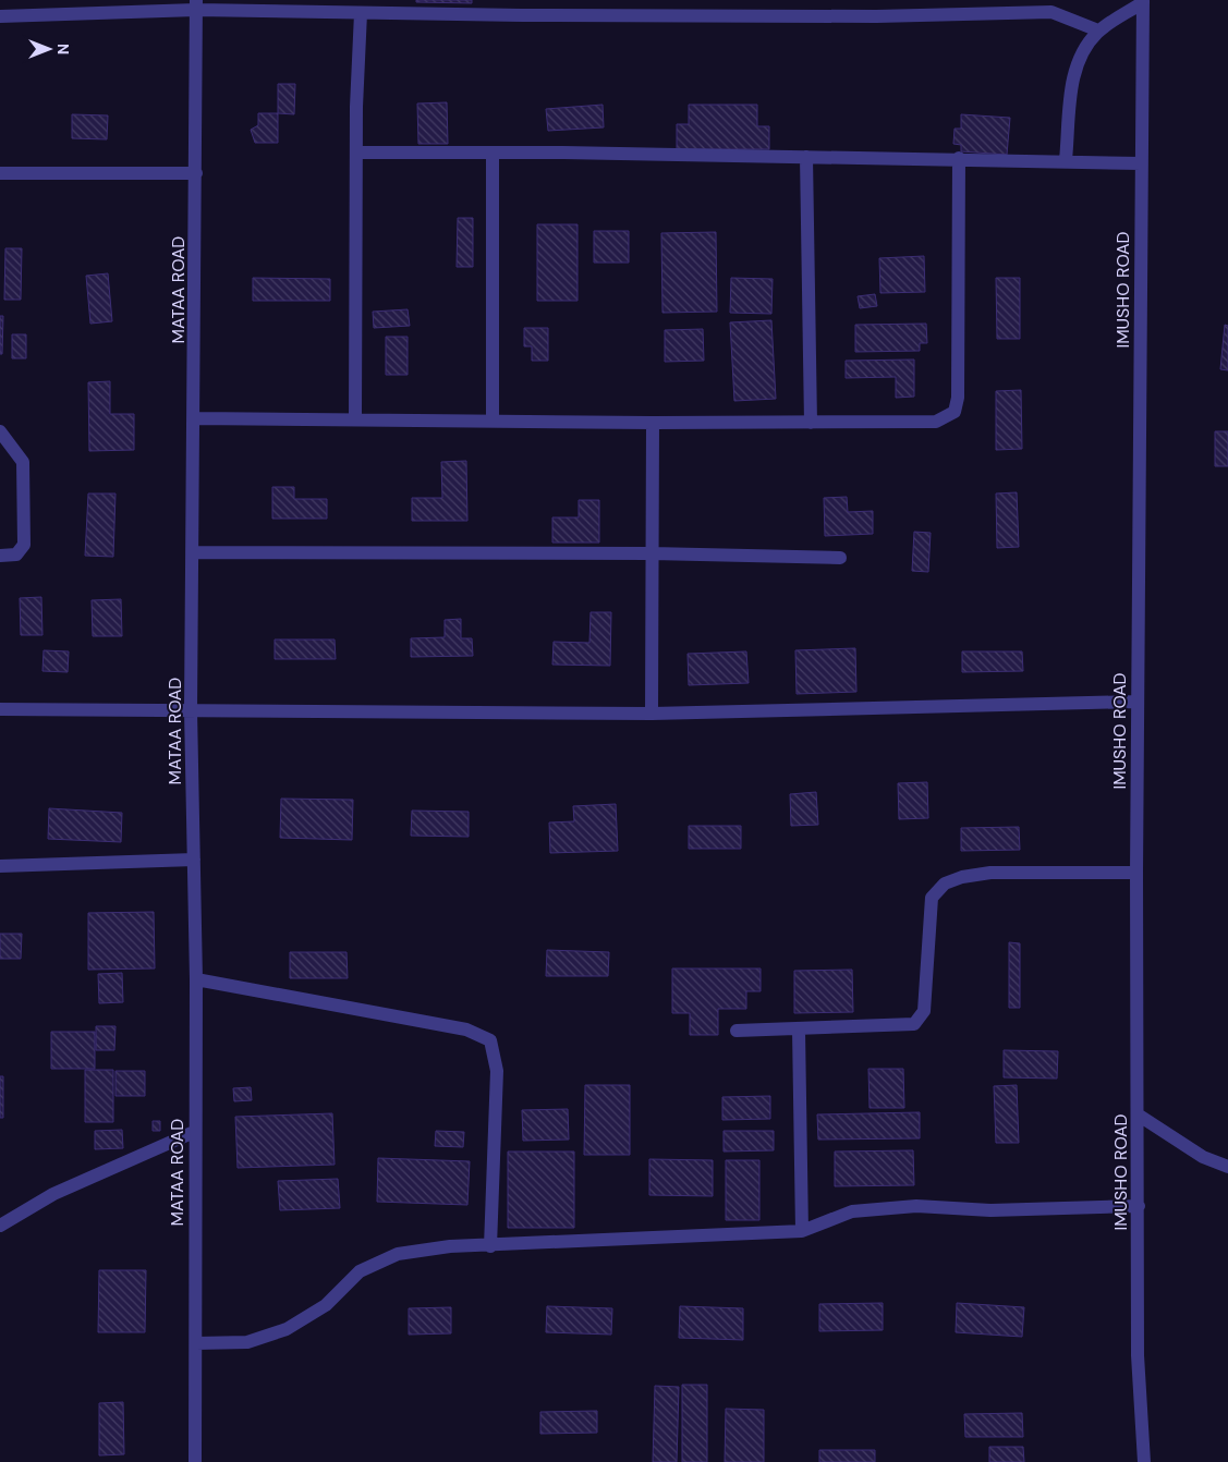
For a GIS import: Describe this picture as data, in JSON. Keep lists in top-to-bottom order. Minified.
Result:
{"streets":{"street":["MATAA ROAD","IMUSHO ROAD"]},"north":"right"}
